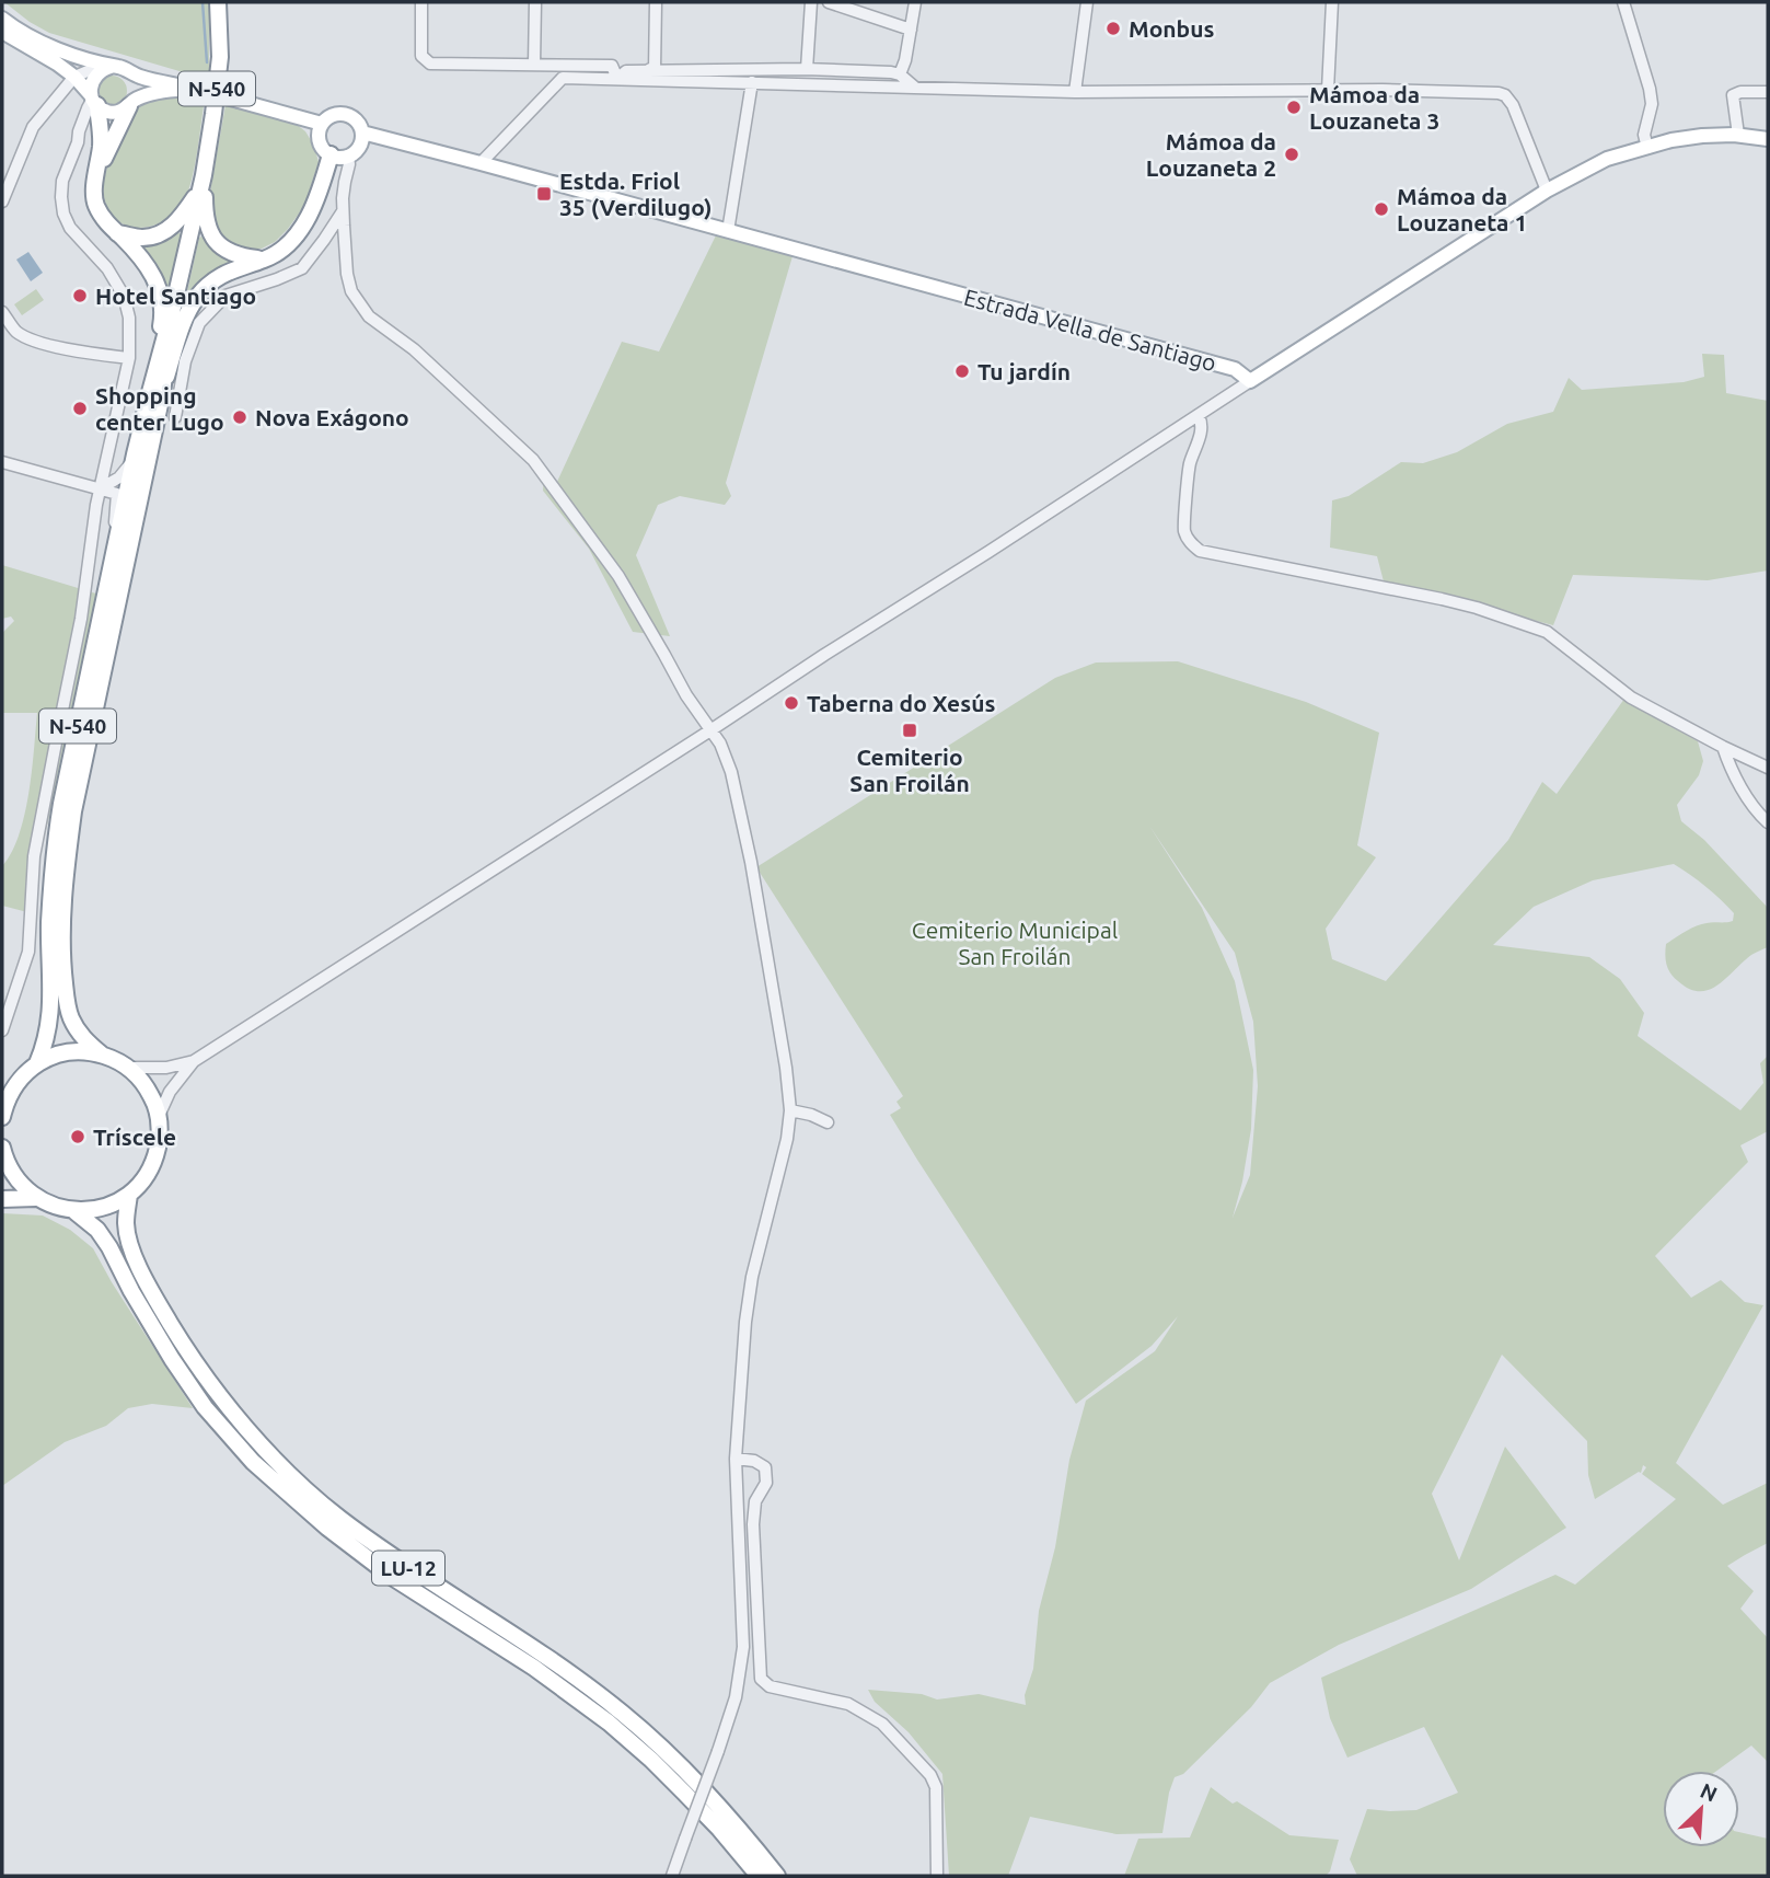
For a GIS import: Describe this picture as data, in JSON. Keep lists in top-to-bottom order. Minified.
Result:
{"streets":{"highway":["N-540","LU-12"],"main road":["Estrada Vella de Santiago"]},"parks":["Cemiterio Municipal San Froilán"],"places":{"other":["Monbus","Mámoa da Louzaneta 3","Mámoa da Louzaneta 2","Mámoa da Louzaneta 1","Hotel Santiago","Tu jardín","Shopping center Lugo","Nova Exágono","Taberna do Xesús","Tríscele"],"transit":["Estda. Friol 35 (Verdilugo)","Cemiterio San Froilán"]},"north":"top right"}
